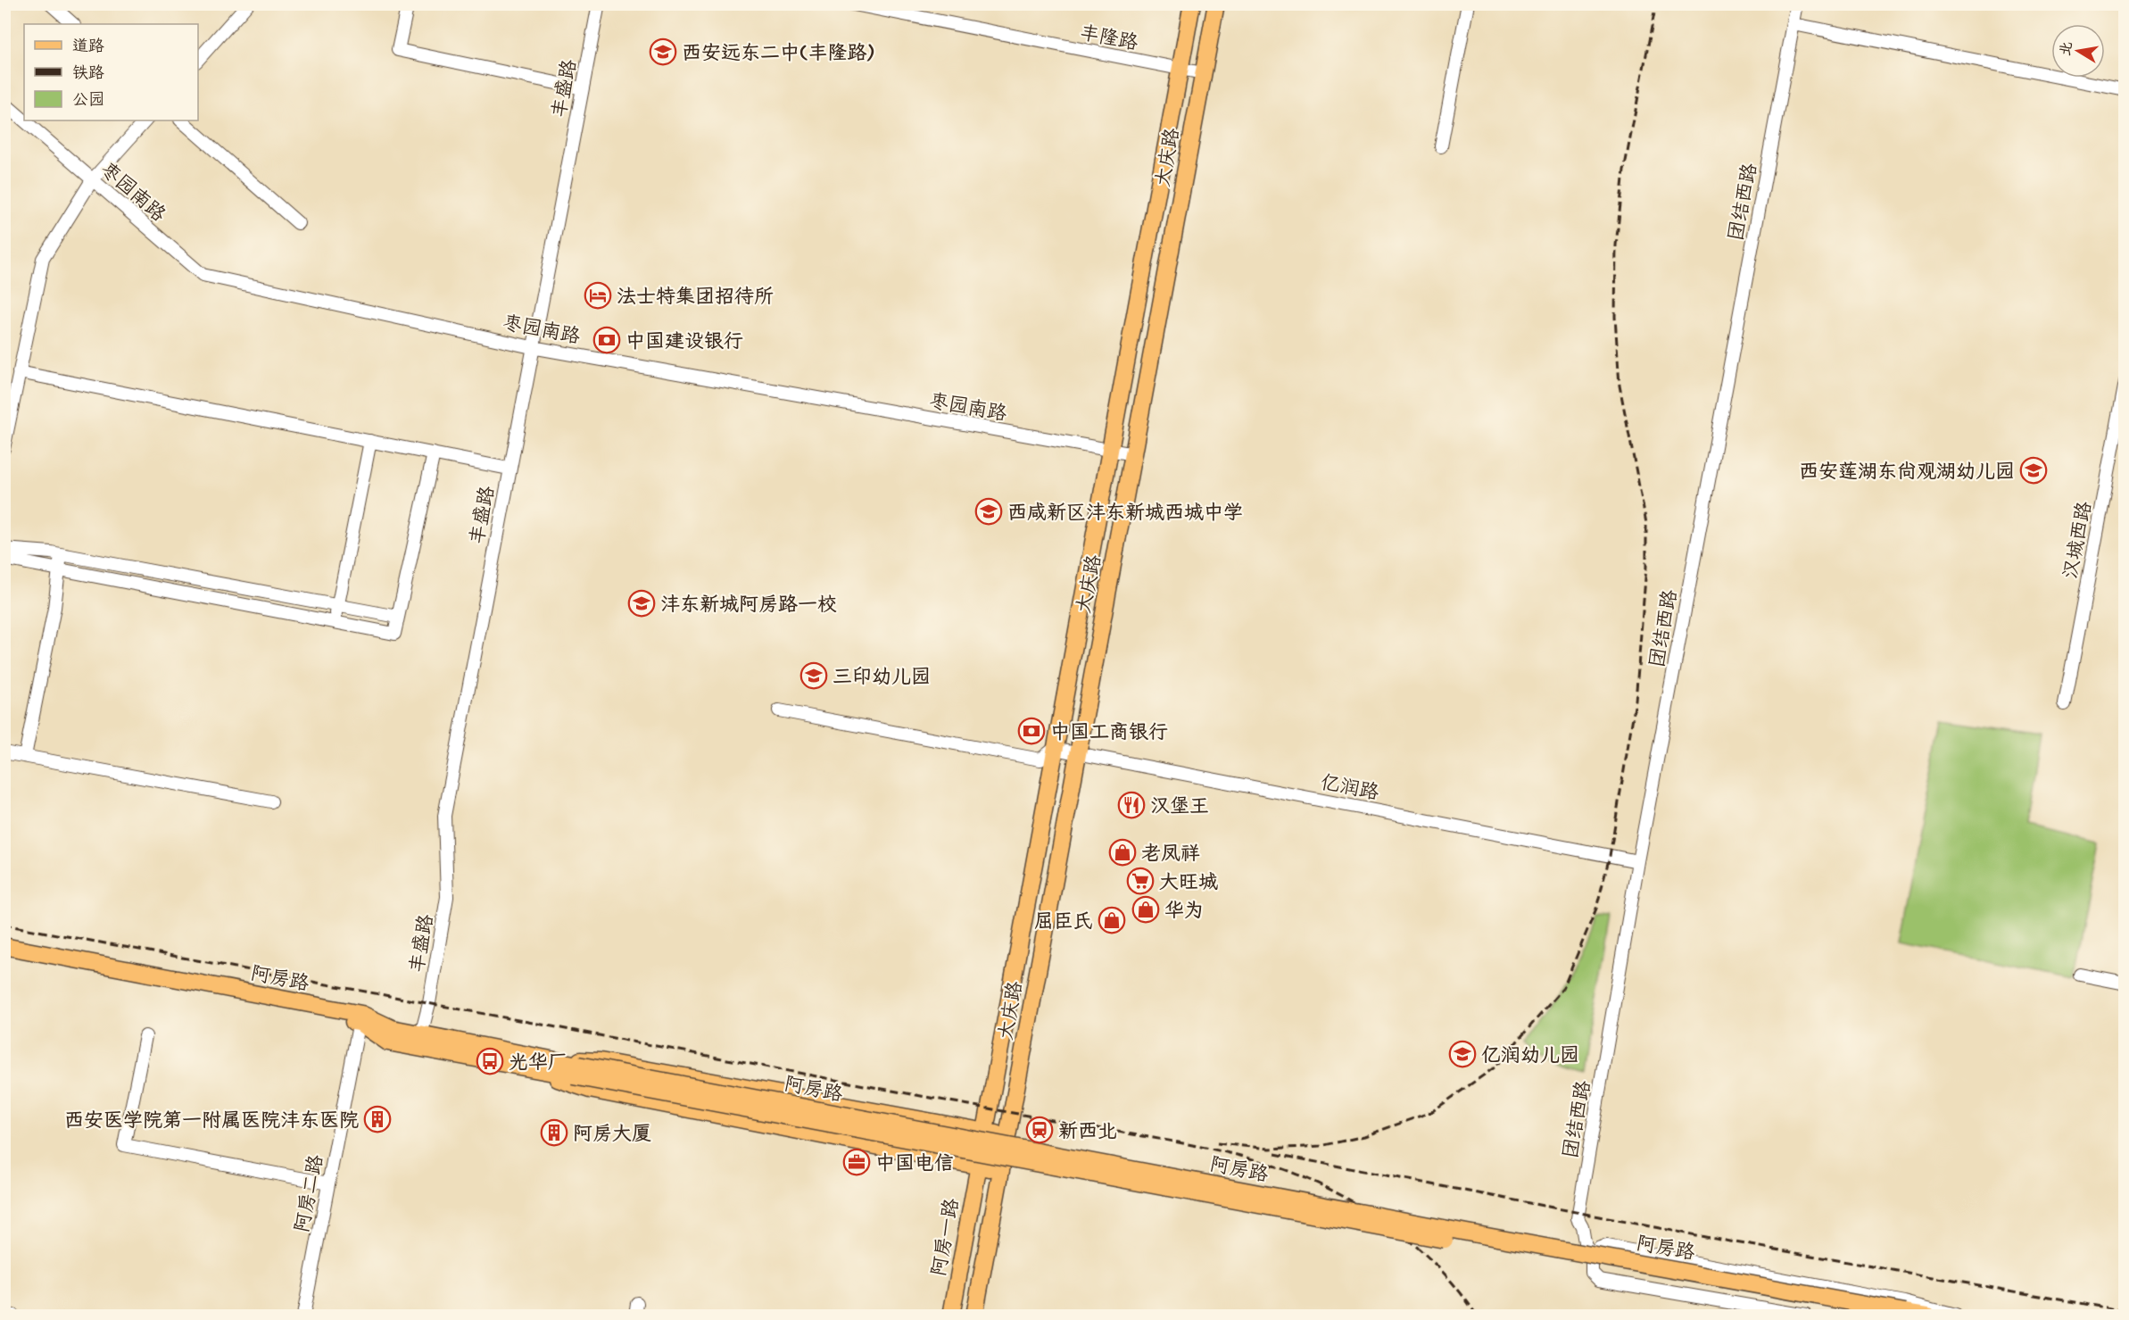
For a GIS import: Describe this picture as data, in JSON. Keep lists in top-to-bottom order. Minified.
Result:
{"streets":{"main road":["大庆路","阿房路","阿房一路"],"street":["丰隆路","丰盛路","枣园南路","团结西路","汉城西路","亿润路","阿房二路"]},"crossings":[["丰隆路","大庆路"],["丰盛路","枣园南路"],["丰盛路","阿房路"],["大庆路","枣园南路"],["大庆路","亿润路"],["大庆路","阿房路"],["大庆路","阿房一路"],["团结西路","亿润路"],["阿房路","阿房二路"],["阿房路","阿房一路"]],"places":{"school or university":["西安远东二中(丰隆路)","西安莲湖东尚观湖幼儿园","西咸新区沣东新城西城中学","沣东新城阿房路一校","三印幼儿园","亿润幼儿园"],"hotel":["法士特集团招待所"],"bank":["中国建设银行","中国工商银行"],"restaurant":["汉堡王"],"shop":["老凤祥","华为","屈臣氏"],"supermarket":["大旺城"],"bus stop":["光华厂"],"building":["西安医学院第一附属医院沣东医院","阿房大厦"],"station":["新西北"],"office":["中国电信"]},"legend":["道路","铁路","公园"],"north":"left"}
